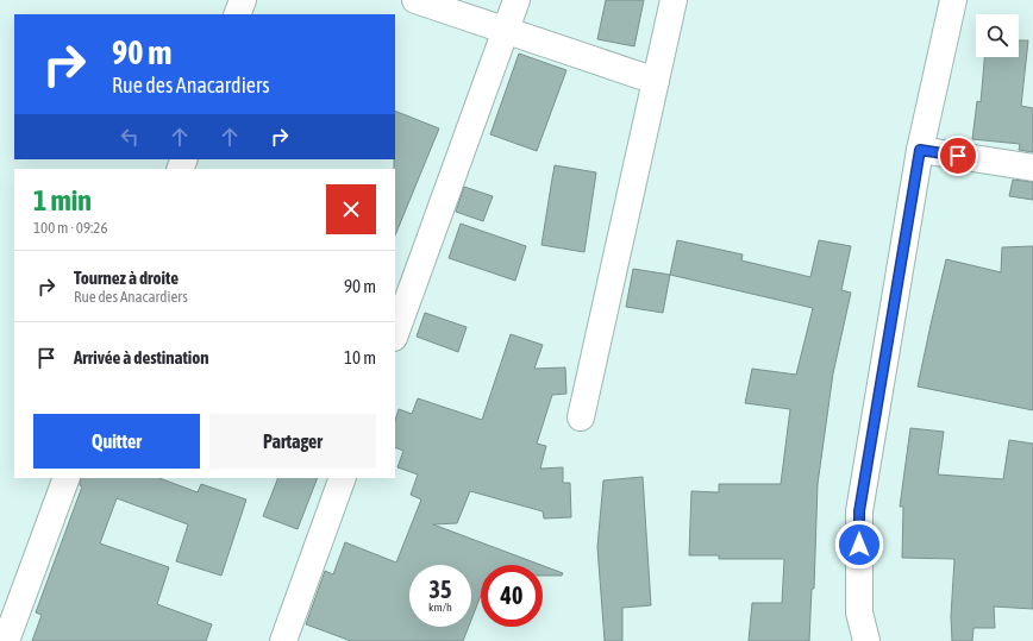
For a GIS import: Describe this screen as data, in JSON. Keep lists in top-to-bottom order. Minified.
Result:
{"page":{"turn":["90 m","Rue des Anacardiers"],"heading":["1 min","100 m · 09:26"],"list":[{"name":"Tournez à droite","note":"Rue des Anacardiers","value":"90 m"},{"name":"Arrivée à destination","value":"10 m"}],"buttons":["Quitter","Partager"],"speed":"35 km/h","limit":"40"}}
